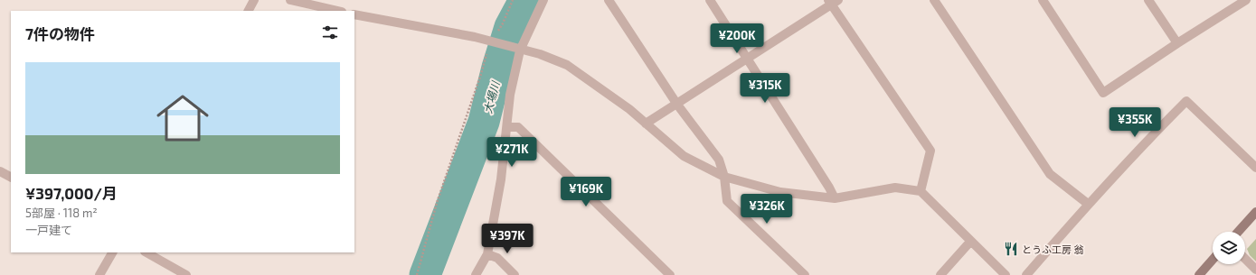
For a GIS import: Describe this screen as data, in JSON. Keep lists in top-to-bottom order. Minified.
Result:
{"water":["大場川"],"places":{"restaurant":["とうふ工房 翁"]},"page":{"heading":"7件の物件","price":["¥200K","¥315K","¥355K","¥271K","¥169K","¥326K","¥397K"],"list":[{"name":"¥397,000/月","note":"5部屋 · 118 m² · 一戸建て"}]}}
